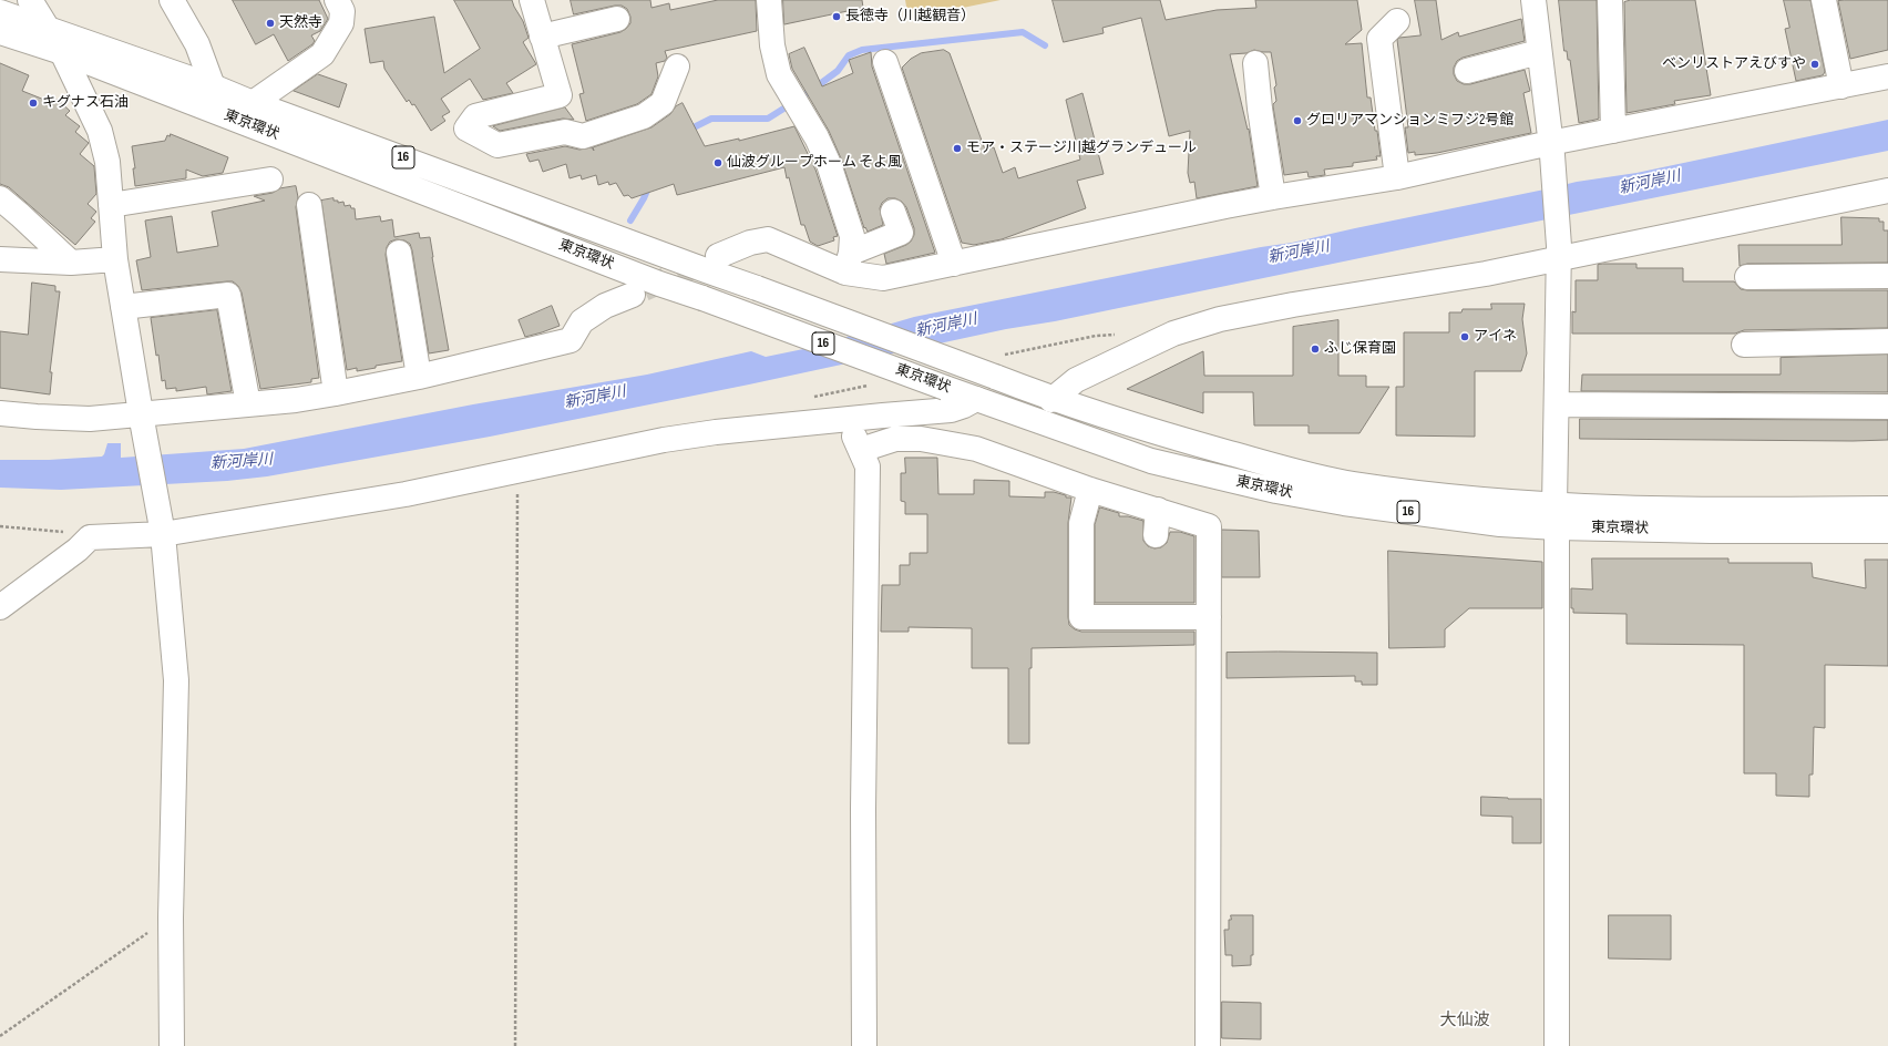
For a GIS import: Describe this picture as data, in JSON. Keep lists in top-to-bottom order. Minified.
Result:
{"streets":{"main road":["東京環状","16"]},"districts":["大仙波"],"water":["新河岸川"],"places":["長徳寺（川越観音）","天然寺","ベンリストアえびすや","キグナス石油","グロリアマンションミフジ2号館","モア・ステージ川越グランデュール","仙波グループホーム そよ風","アイネ","ふじ保育園"]}
